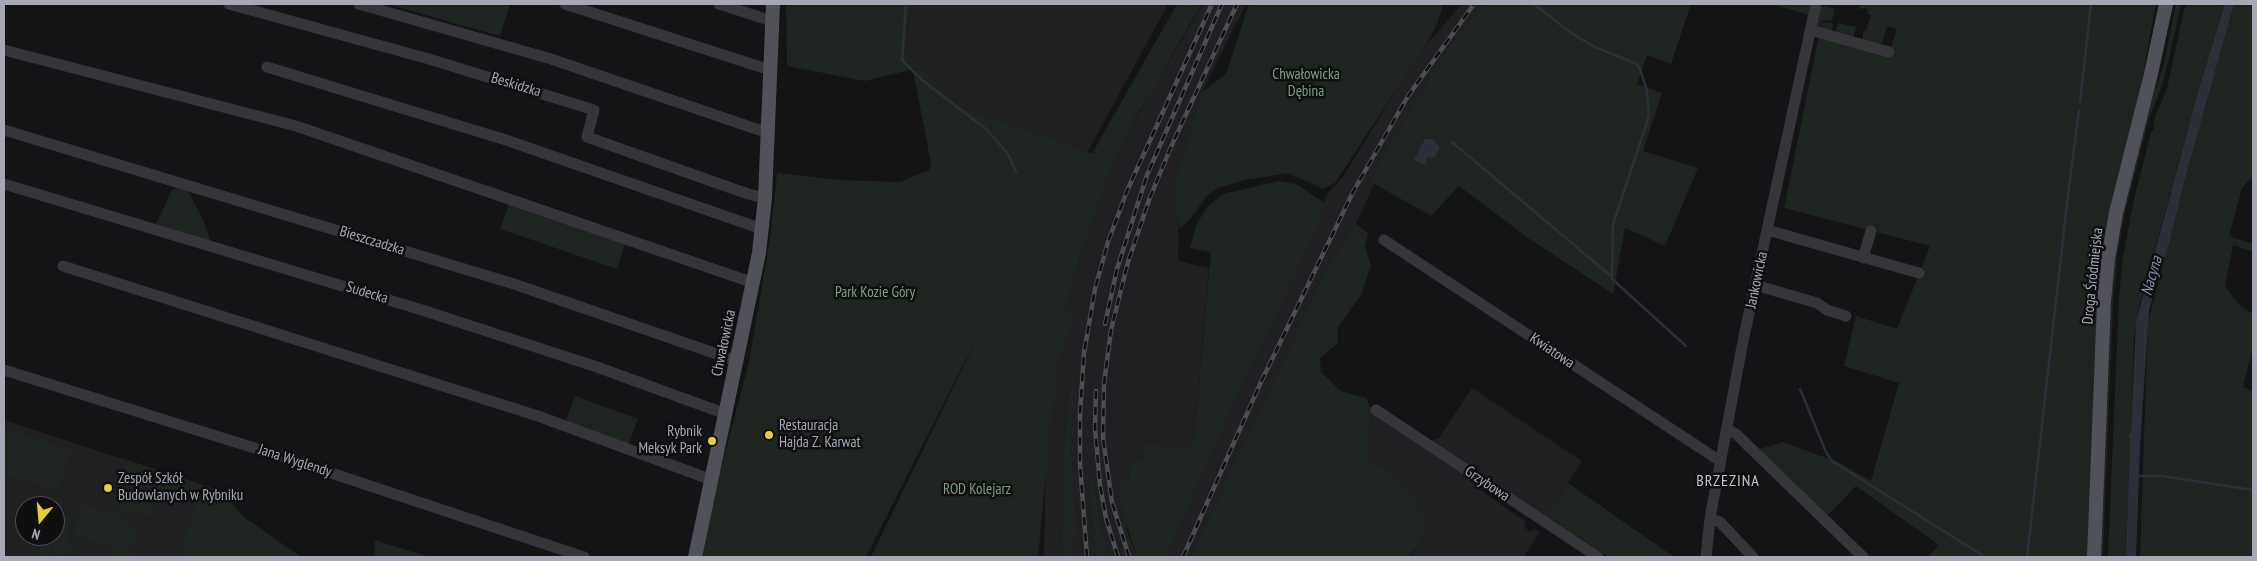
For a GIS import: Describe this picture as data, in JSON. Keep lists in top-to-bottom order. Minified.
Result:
{"streets":{"main road":["Droga Śródmiejska","Chwałowicka"],"street":["Beskidzka","Bieszczadzka","Jankowicka","Sudecka","Kwiatowa","Jana Wyglendy","Grzybowa"]},"crossings":[["Beskidzka","Chwałowicka"],["Bieszczadzka","Chwałowicka"],["Jankowicka","Kwiatowa"],["Sudecka","Chwałowicka"]],"districts":["BRZEZINA"],"water":["Nacyna"],"parks":["Chwałowicka Dębina","Park Kozie Góry","ROD Kolejarz"],"places":["Restauracja Hajda Z. Karwat","Rybnik Meksyk Park","Zespół Szkół Budowlanych w Rybniku"],"north":"bottom"}
